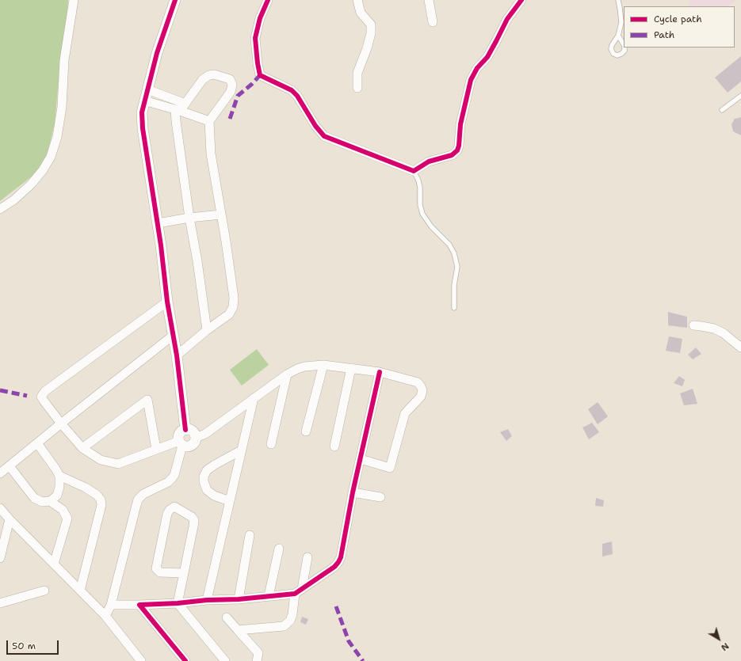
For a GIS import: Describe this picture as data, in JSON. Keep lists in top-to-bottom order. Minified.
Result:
{"legend":["Cycle path","Path"],"scale_bar":"50 m","north":"bottom right"}
